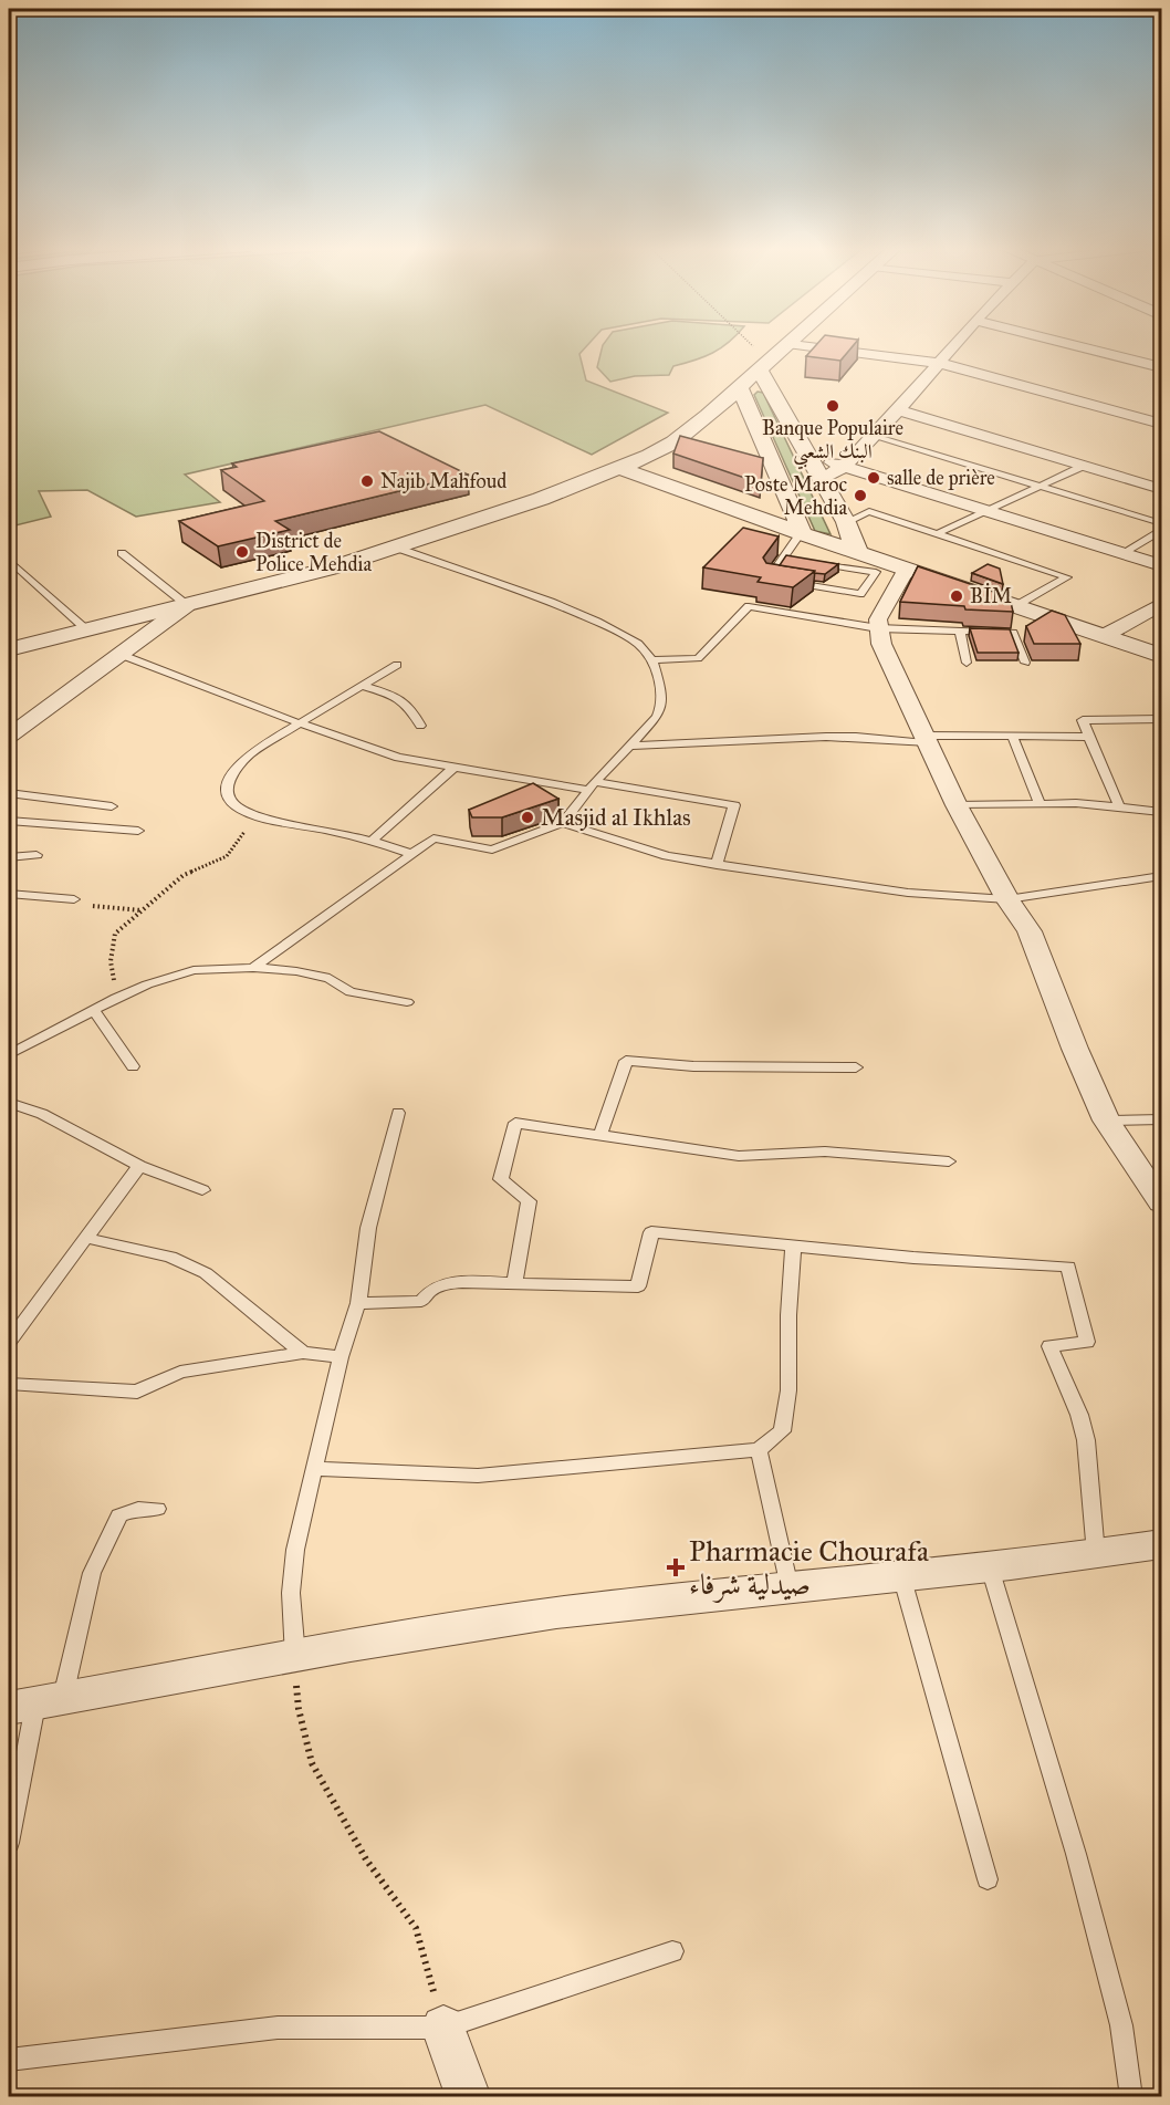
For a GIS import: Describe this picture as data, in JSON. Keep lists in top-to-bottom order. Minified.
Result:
{"places":{"other":["Banque Populaire البنك الشعبي","salle de prière","Najib Mahfoud","Poste Maroc Mehdia","District de Police Mehdia","BİM","Masjid al Ikhlas"],"health":["Pharmacie Chourafa صيدلية شرفاء"]}}
